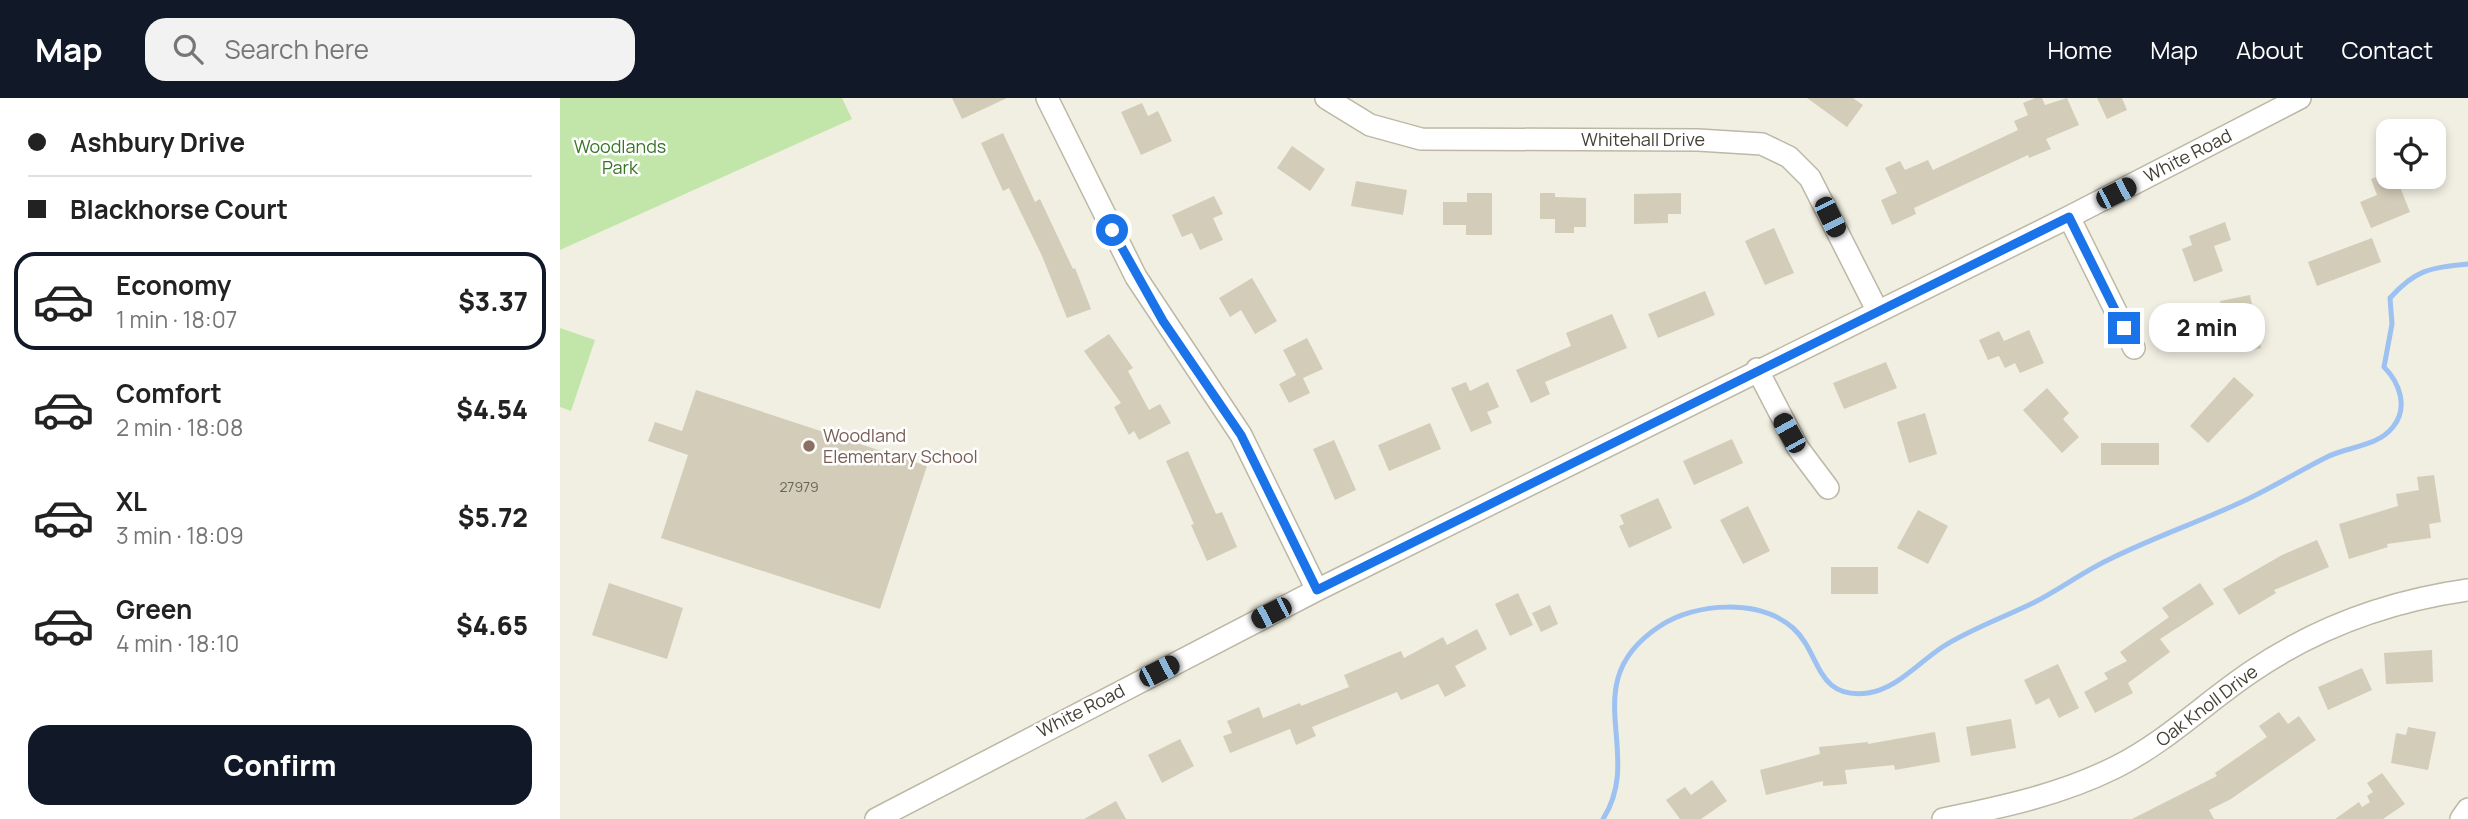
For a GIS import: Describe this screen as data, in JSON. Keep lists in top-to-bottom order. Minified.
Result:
{"streets":{"street":["Whitehall Drive","White Road","Oak Knoll Drive"]},"crossings":[["Whitehall Drive","White Road"]],"parks":["Woodlands Park"],"places":["Woodland Elementary School"],"house_numbers":["27979"],"page":{"header":"Map","search":"Search here","nav":["Home","Map","About","Contact"],"banner":["Ashbury Drive","Blackhorse Court"],"list":[{"name":"Economy","note":"1 min · 18:07","value":"$3.37"},{"name":"Comfort","note":"2 min · 18:08","value":"$4.54"},{"name":"XL","note":"3 min · 18:09","value":"$5.72"},{"name":"Green","note":"4 min · 18:10","value":"$4.65"}],"bubble":"2 min","buttons":"Confirm"}}
